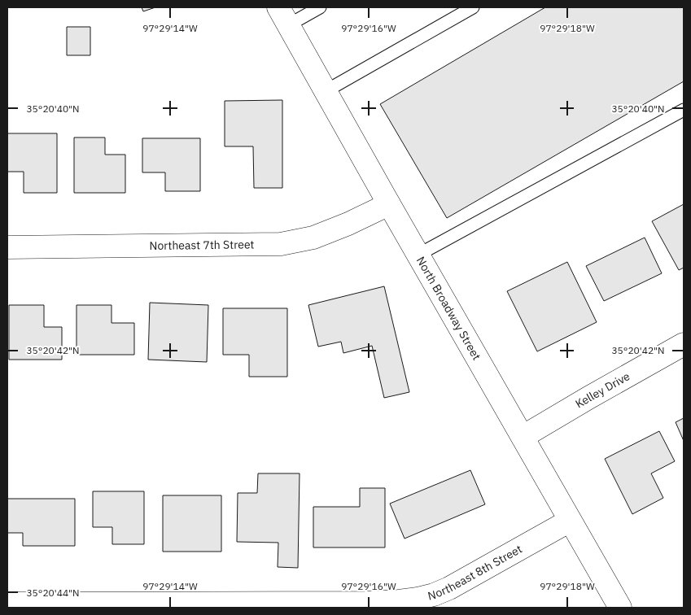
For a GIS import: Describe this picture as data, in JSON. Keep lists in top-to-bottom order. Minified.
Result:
{"streets":{"street":["Northeast 7th Street","North Broadway Street","Kelley Drive","Northeast 8th Street"]},"crossings":[["Northeast 7th Street","North Broadway Street"],["North Broadway Street","Kelley Drive"],["North Broadway Street","Northeast 8th Street"]],"coordinates":["97°29'14\"W","97°29'16\"W","97°29'18\"W","35°20'40\"N","35°20'42\"N","35°20'44\"N"]}
